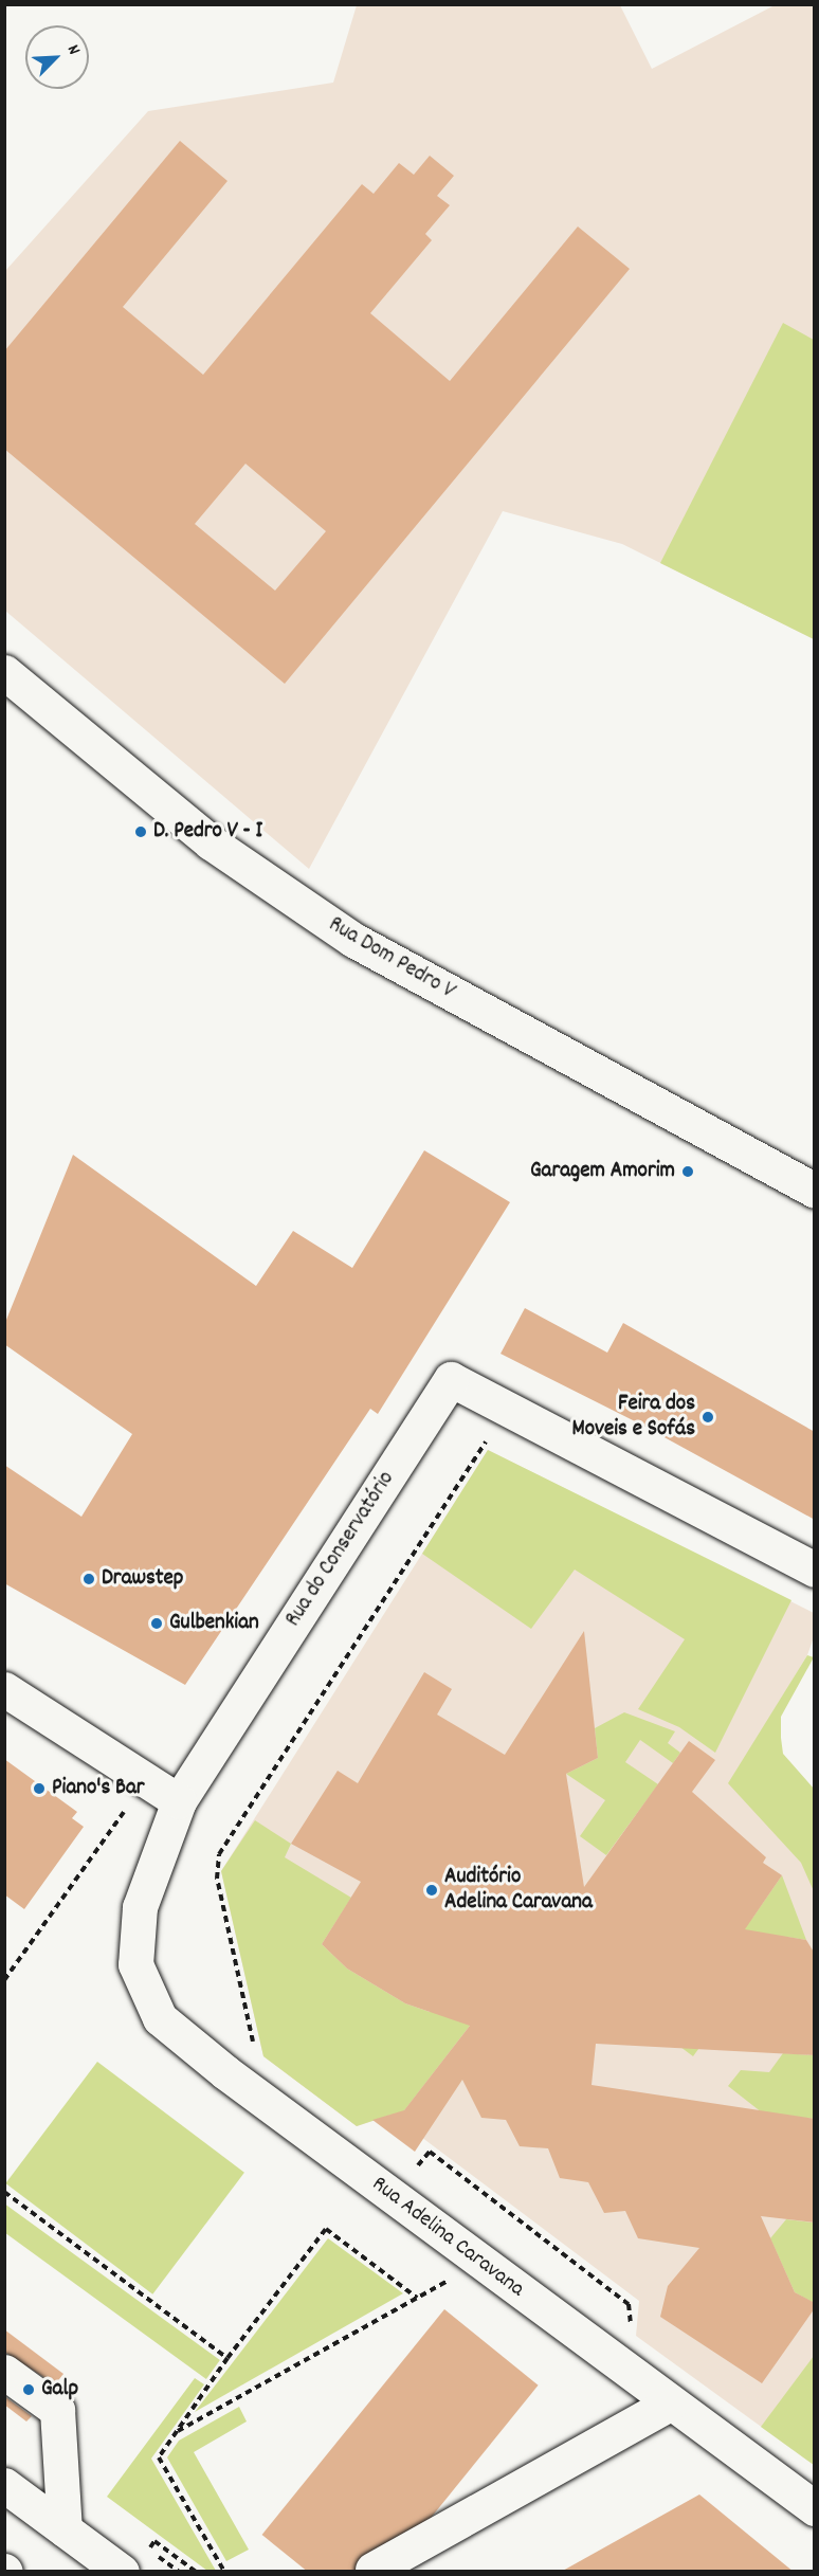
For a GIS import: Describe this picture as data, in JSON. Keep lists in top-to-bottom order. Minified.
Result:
{"streets":{"street":["Rua Dom Pedro V","Rua do Conservatório","Rua Adelina Caravana"]},"crossings":[["Rua do Conservatório","Rua Adelina Caravana"]],"places":["D. Pedro V - I","Garagem Amorim","Feira dos Moveis e Sofás","Drawstep","Gulbenkian","Piano's Bar","Auditório Adelina Caravana","Galp"],"north":"top right"}
